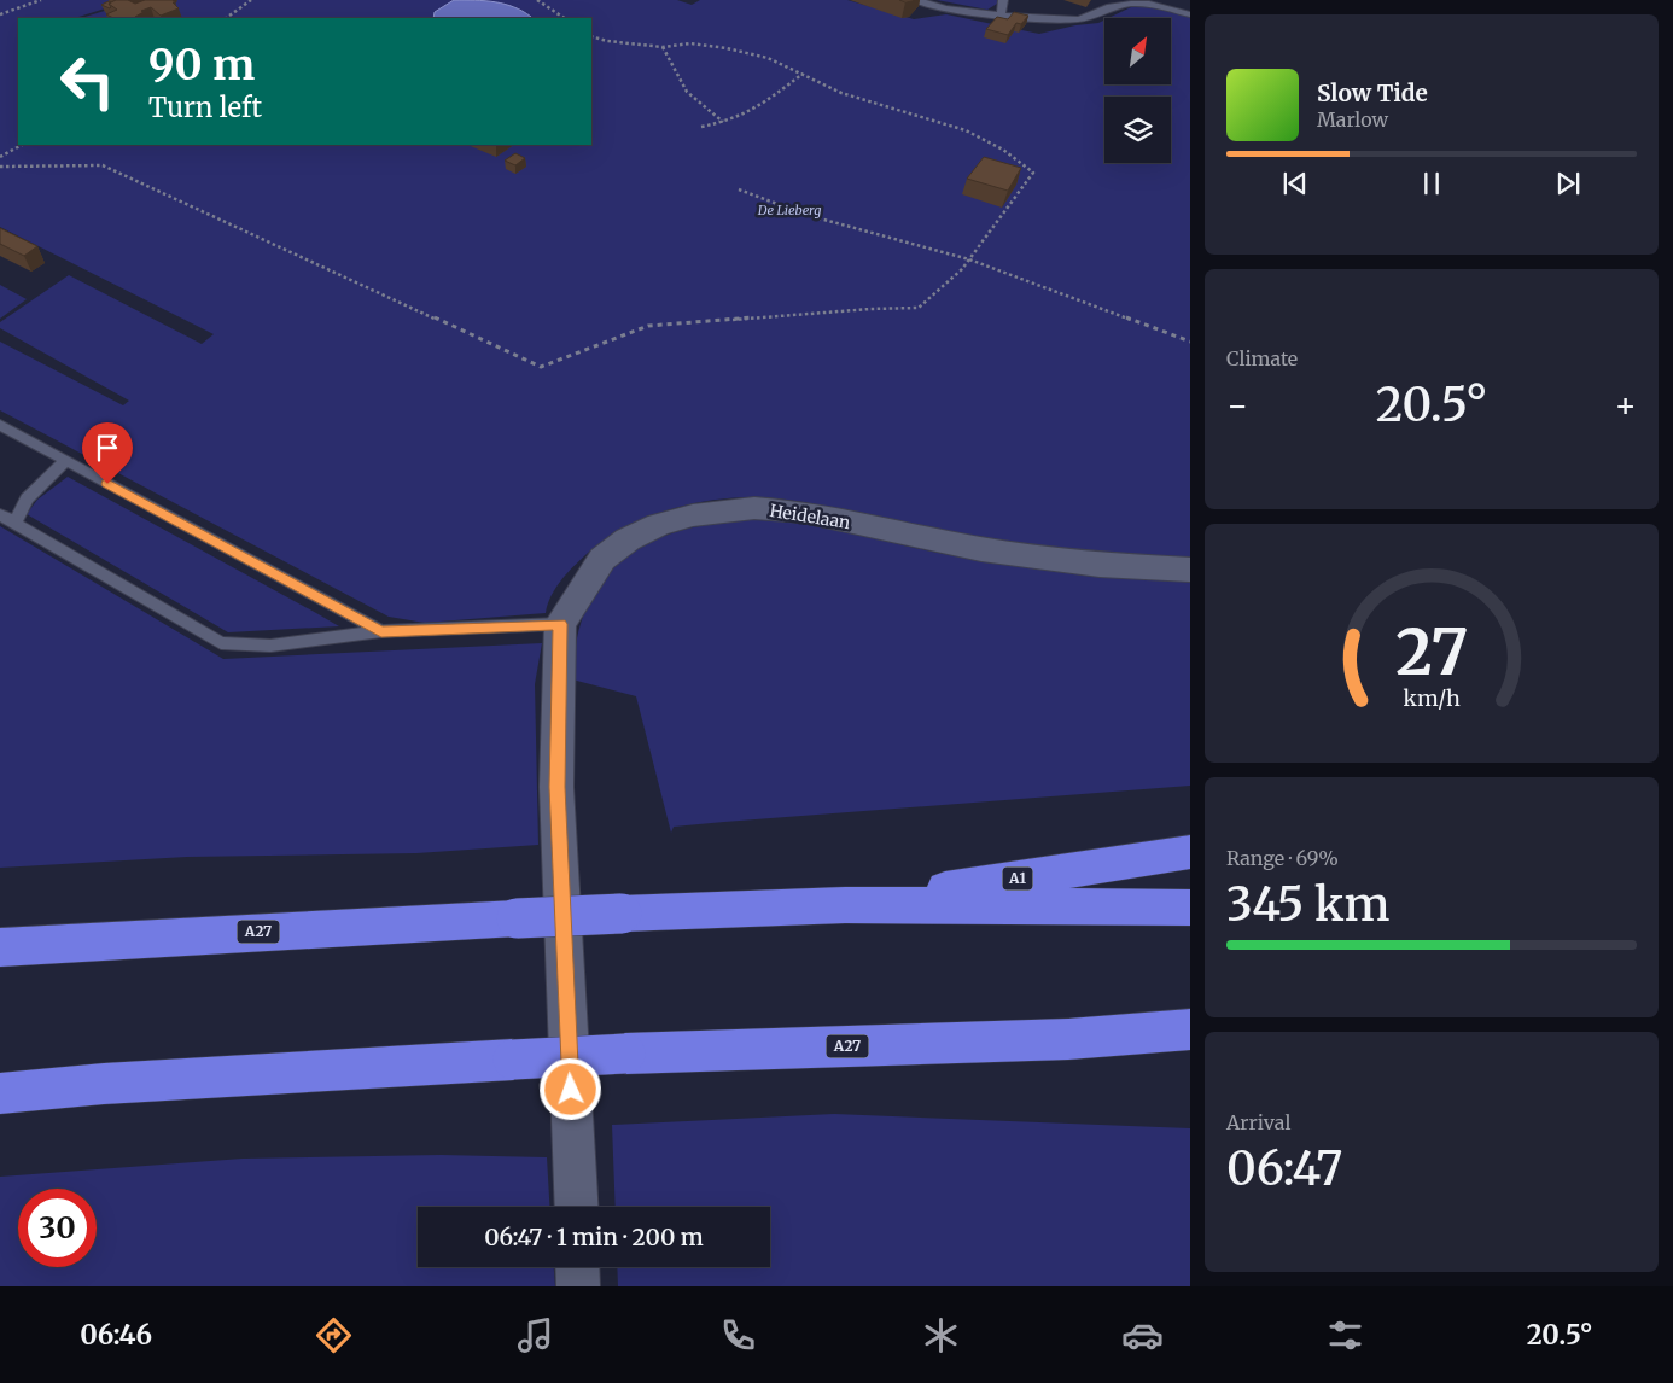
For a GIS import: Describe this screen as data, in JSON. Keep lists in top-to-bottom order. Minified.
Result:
{"streets":{"highway":["A1","A27"],"street":["Heidelaan"]},"crossings":[["A1","A27"]],"parks":["De Lieberg"],"north":"top right","page":{"turn":["90 m","Turn left"],"song":["Slow Tide","Marlow"],"tile":["Climate",["Range · 69%","345 km"],["Arrival","06:47"]],"heat":["−","20.5°","+"],"limit":"30","trip":"06:47 · 1 min · 200 m","tabs":["06:46","20.5°"],"gauge":["27","km/h"]}}
